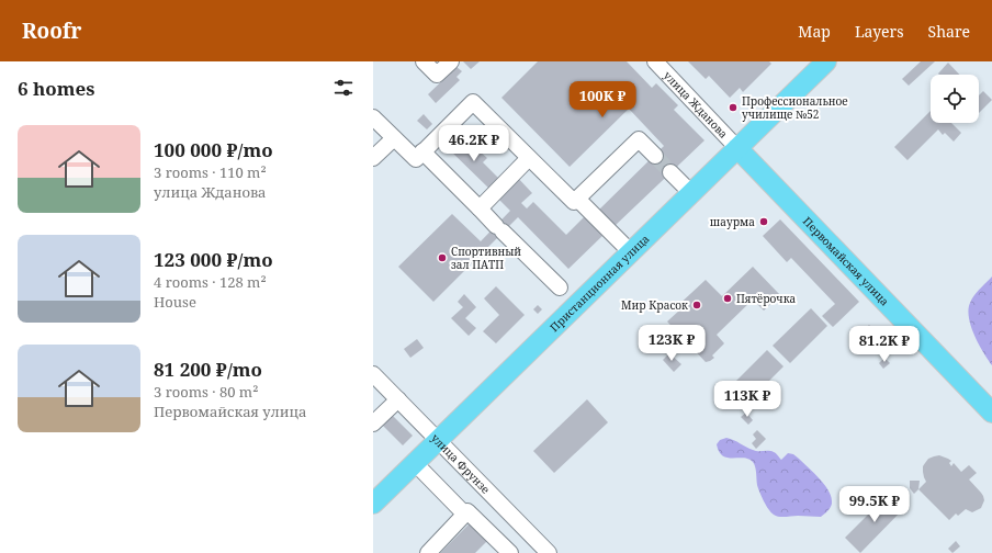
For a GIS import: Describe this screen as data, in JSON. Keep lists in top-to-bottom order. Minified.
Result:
{"streets":{"main road":["Первомайская улица","Пристанционная улица"],"street":["улица Жданова","улица Фрунзе"]},"crossings":[["улица Жданова","Первомайская улица"],["улица Жданова","Пристанционная улица"],["Первомайская улица","Пристанционная улица"],["Пристанционная улица","улица Фрунзе"]],"places":["Профессиональное училище №52","шаурма","Спортивный зал ПАТП","Пятёрочка","Мир Красок"],"page":{"header":"Roofr","nav":["Map","Layers","Share"],"heading":"6 homes","price":["100K ₽","46.2K ₽","123K ₽","81.2K ₽","113K ₽","99.5K ₽"],"list":[{"name":"100 000 ₽/mo","note":"3 rooms · 110 m² · улица Жданова"},{"name":"123 000 ₽/mo","note":"4 rooms · 128 m² · House"},{"name":"81 200 ₽/mo","note":"3 rooms · 80 m² · Первомайская улица"}]}}
